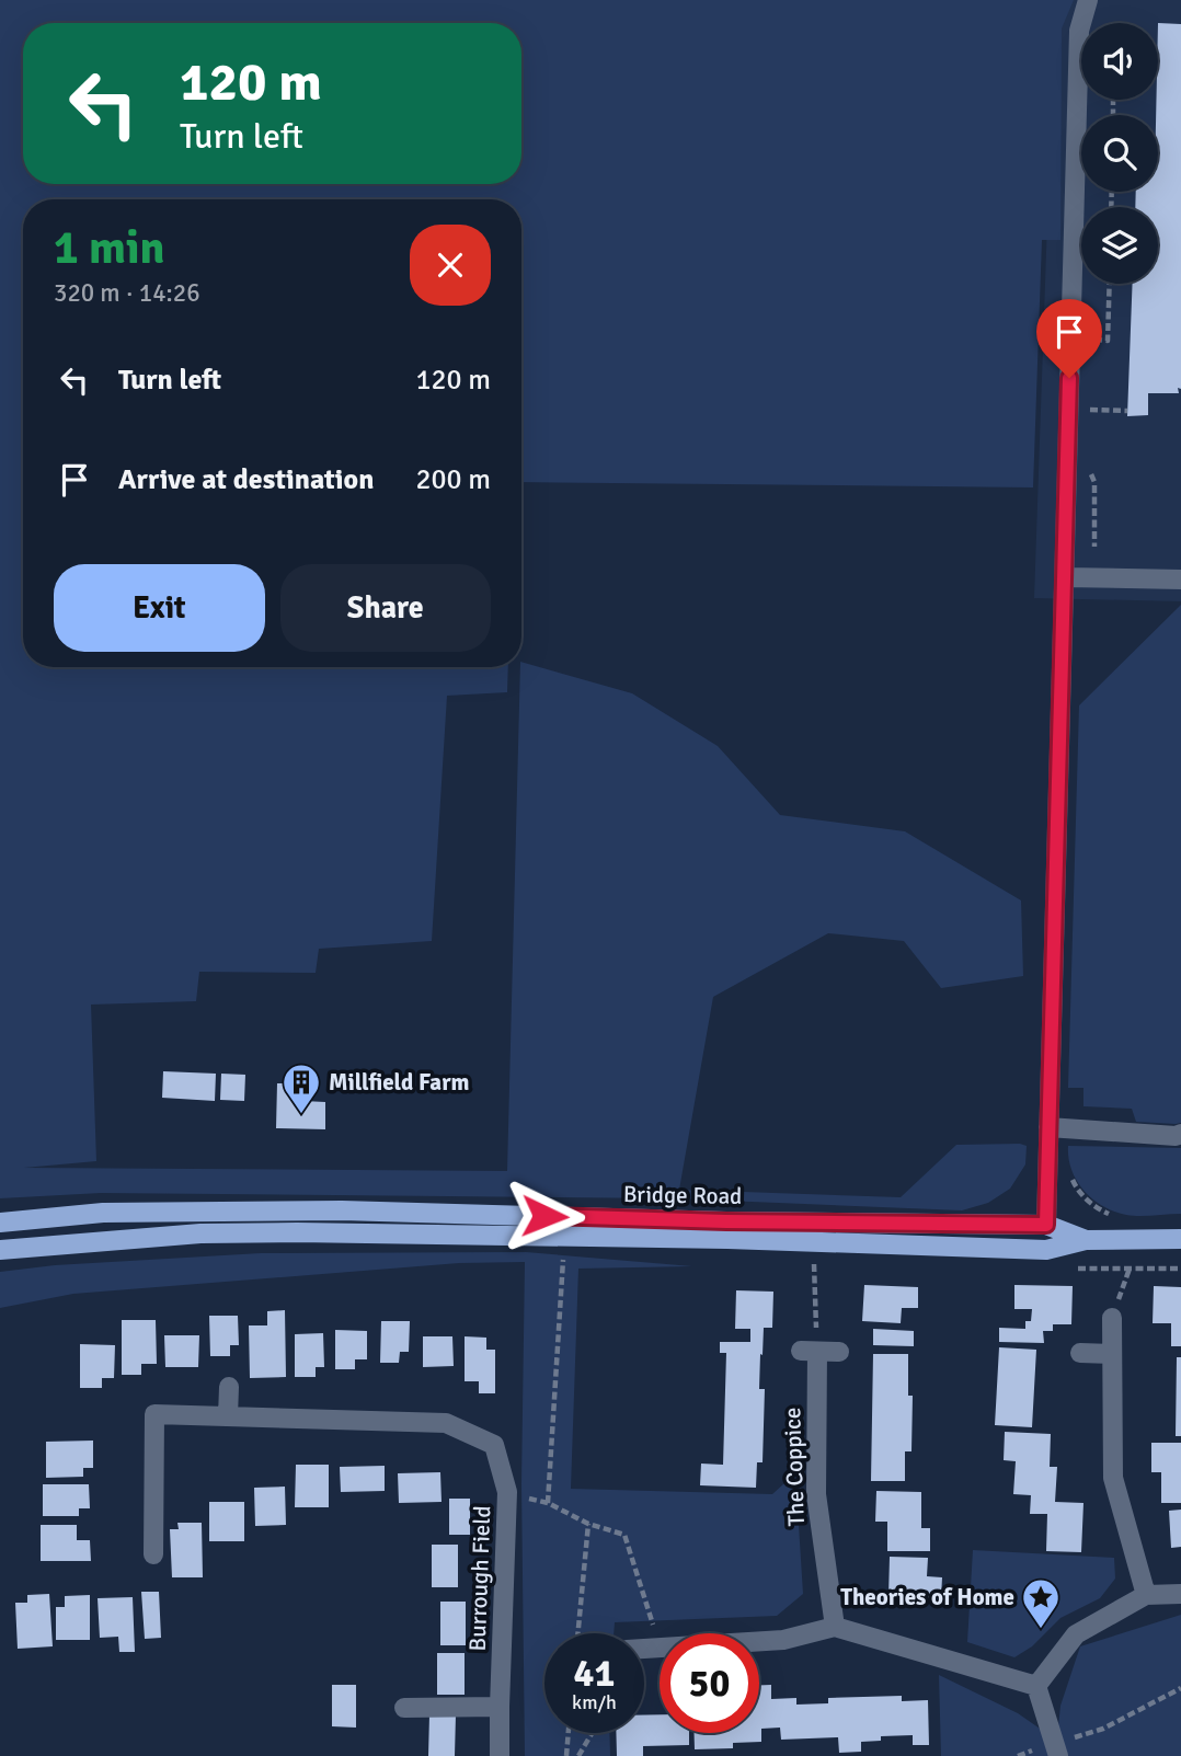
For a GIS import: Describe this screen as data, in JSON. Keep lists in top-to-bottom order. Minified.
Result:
{"streets":{"main road":["Bridge Road"],"street":["The Coppice","Burrough Field"]},"places":{"building":["Millfield Farm"],"place":["Theories of Home"]},"page":{"turn":["120 m","Turn left"],"heading":["1 min","320 m · 14:26"],"list":[{"name":"Turn left","value":"120 m"},{"name":"Arrive at destination","value":"200 m"}],"buttons":["Exit","Share"],"speed":"41 km/h","limit":"50"}}
